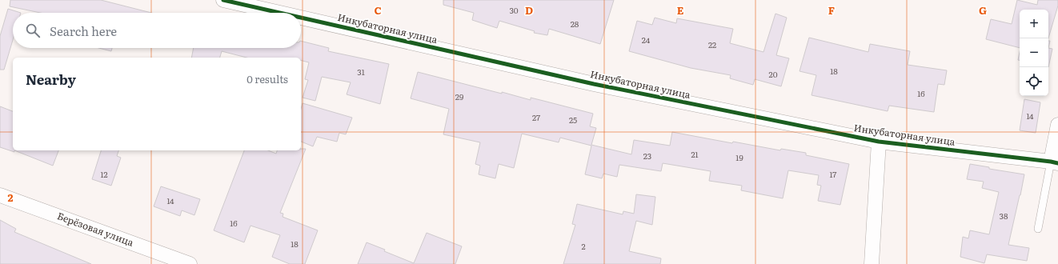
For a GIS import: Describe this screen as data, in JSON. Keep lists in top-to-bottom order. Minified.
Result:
{"streets":{"street":["Инкубаторная улица","Берёзовая улица"]},"house_numbers":["30","28","24","22","18","31","20","16","29","14","27","25","21","23","19","12","17","14","38","16","18","2"],"page":{"map_buttons":["+","−"],"search":"Search here","heading":["Nearby","0 results"]},"grid":{"columns":["C","D","E","F","G"],"rows":["2"]}}
